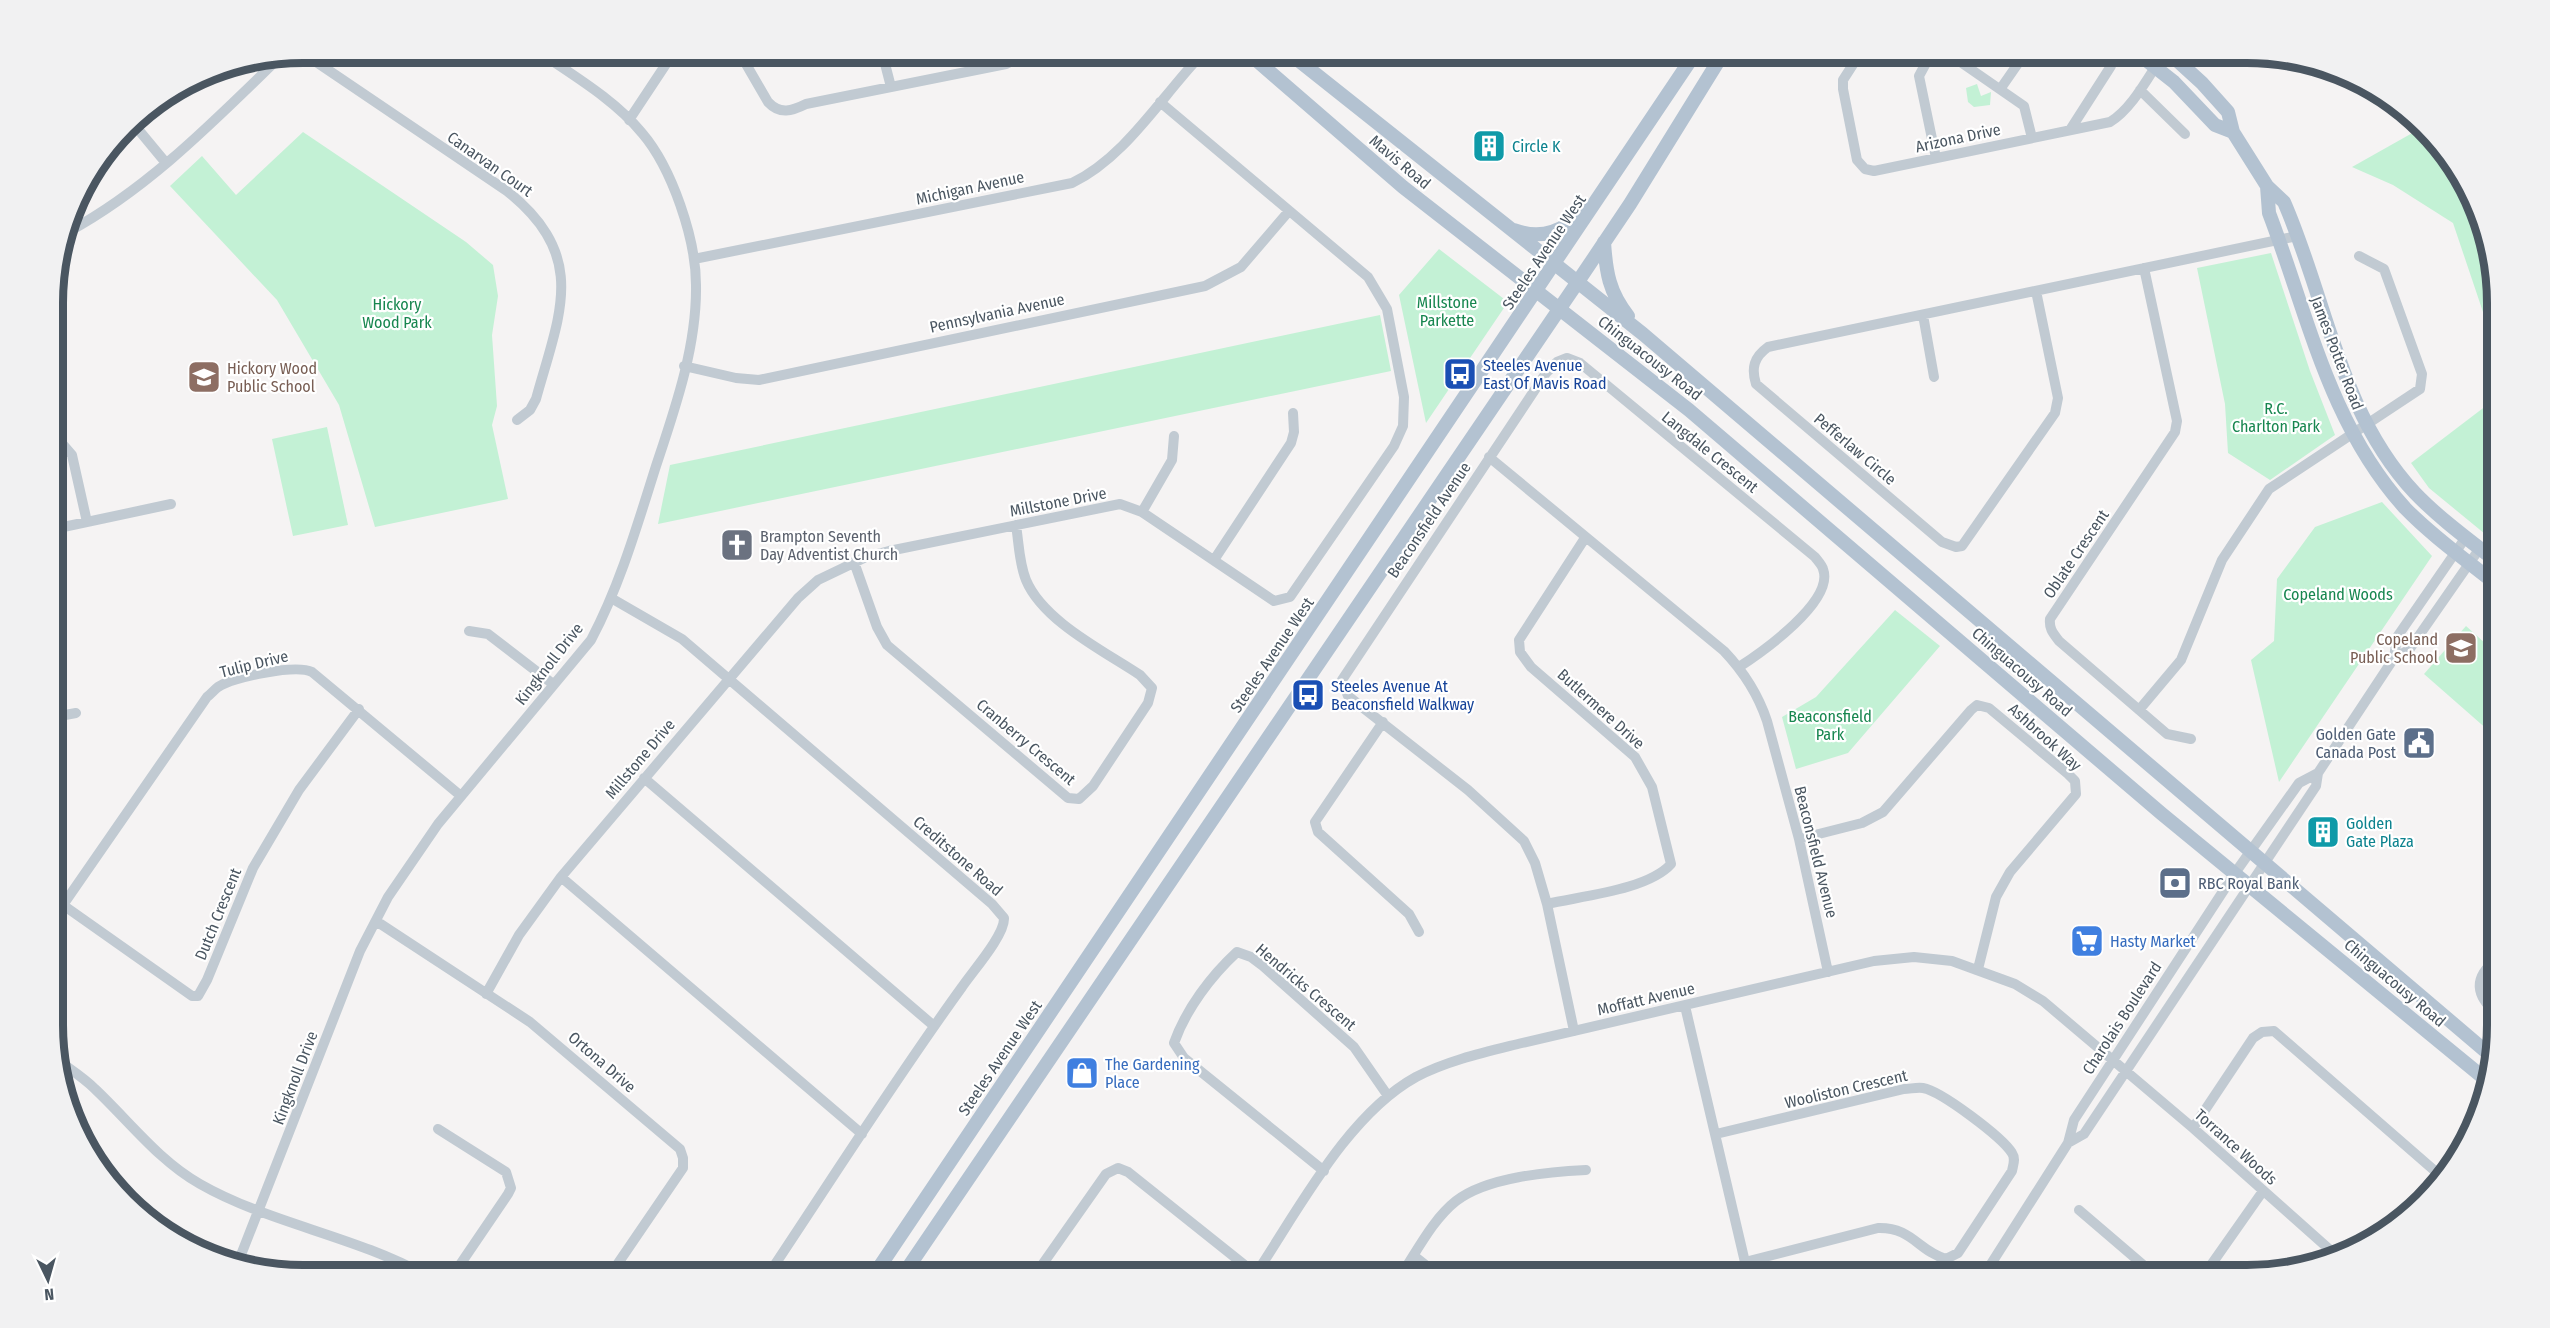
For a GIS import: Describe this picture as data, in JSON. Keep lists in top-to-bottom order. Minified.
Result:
{"streets":{"main road":["Mavis Road","Steeles Avenue West","James Potter Road","Chinguacousy Road"],"street":["Arizona Drive","Canarvan Court","Michigan Avenue","Pennsylvania Avenue","Pefferlaw Circle","Langdale Crescent","Millstone Drive","Beaconsfield Avenue","Oblate Crescent","Tulip Drive","Kingknoll Drive","Butlermere Drive","Ashbrook Way","Cranberry Crescent","Creditstone Road","Dutch Crescent","Hendricks Crescent","Moffatt Avenue","Charolais Boulevard","Ortona Drive","Wooliston Crescent","Torrance Woods"]},"crossings":[["Arizona Drive","James Potter Road"],["Mavis Road","Steeles Avenue West"],["Mavis Road","Chinguacousy Road"],["Michigan Avenue","Millstone Drive"],["Michigan Avenue","Kingknoll Drive"],["Steeles Avenue West","Chinguacousy Road"],["Pennsylvania Avenue","Millstone Drive"],["Pennsylvania Avenue","Kingknoll Drive"],["James Potter Road","Pefferlaw Circle"],["James Potter Road","Charolais Boulevard"],["Chinguacousy Road","Charolais Boulevard"],["Pefferlaw Circle","Oblate Crescent"],["Langdale Crescent","Beaconsfield Avenue"],["Millstone Drive","Cranberry Crescent"],["Millstone Drive","Creditstone Road"],["Millstone Drive","Ortona Drive"],["Beaconsfield Avenue","Butlermere Drive"],["Beaconsfield Avenue","Ashbrook Way"],["Beaconsfield Avenue","Moffatt Avenue"],["Tulip Drive","Kingknoll Drive"],["Tulip Drive","Dutch Crescent"],["Kingknoll Drive","Creditstone Road"],["Kingknoll Drive","Ortona Drive"],["Ashbrook Way","Moffatt Avenue"],["Hendricks Crescent","Moffatt Avenue"],["Moffatt Avenue","Charolais Boulevard"],["Moffatt Avenue","Torrance Woods"],["Charolais Boulevard","Torrance Woods"]],"parks":["Millstone Parkette","Hickory Wood Park","R.C. Charlton Park","Copeland Woods","Beaconsfield Park"],"places":{"building":["Circle K","Golden Gate Plaza"],"bus stop":["Steeles Avenue East Of Mavis Road","Steeles Avenue At Beaconsfield Walkway"],"school or university":["Hickory Wood Public School","Copeland Public School"],"church":["Brampton Seventh Day Adventist Church"],"public building":["Golden Gate Canada Post"],"bank":["RBC Royal Bank"],"supermarket":["Hasty Market"],"shop":["The Gardening Place"]},"north":"bottom"}
